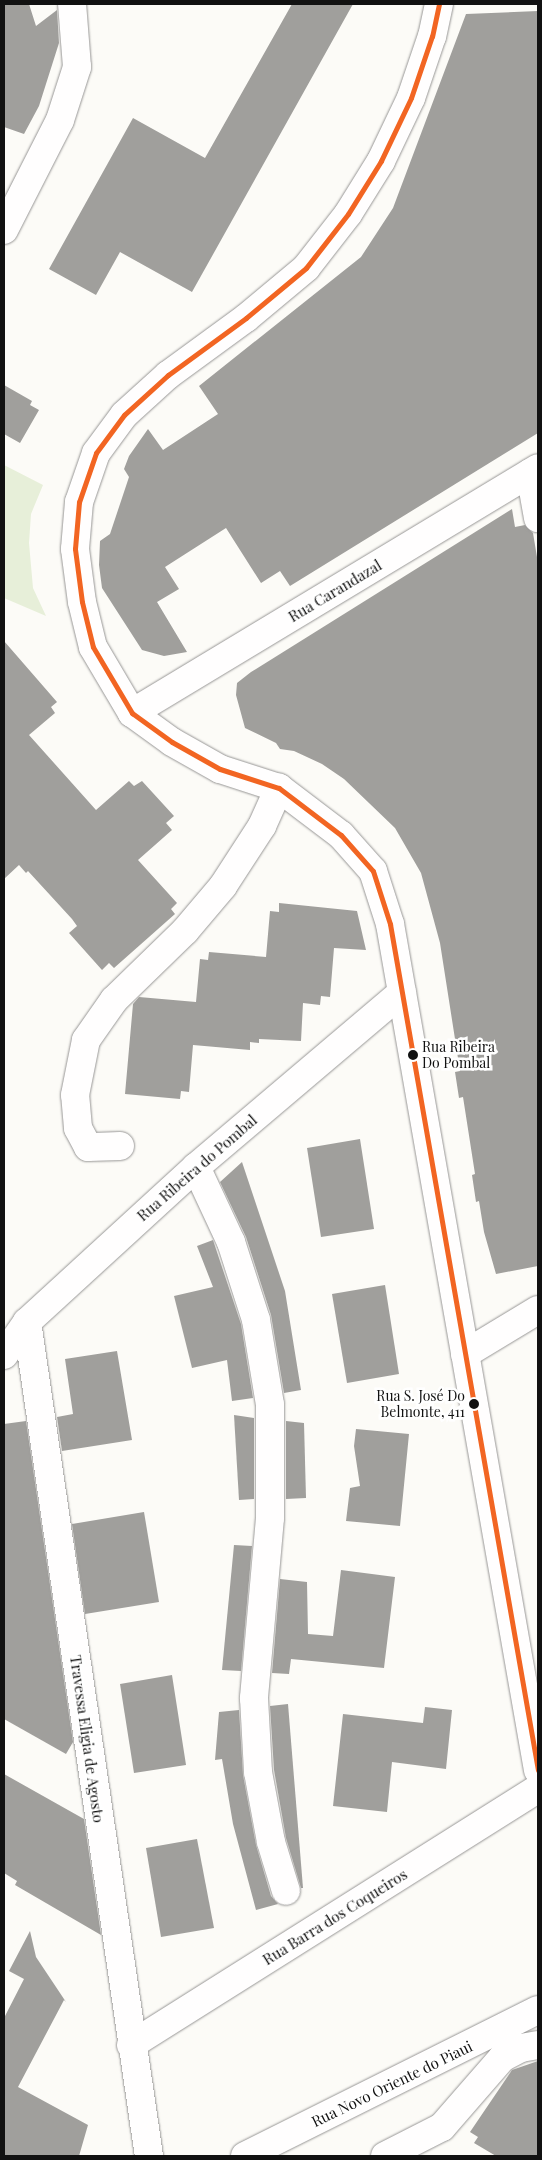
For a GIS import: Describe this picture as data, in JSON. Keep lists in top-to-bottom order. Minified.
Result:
{"streets":{"street":["Rua Carandazal","Rua Ribeira do Pombal","Travessa Eligia de Agosto","Rua Barra dos Coqueiros","Rua Novo Oriente do Piaui"]},"crossings":[["Rua Ribeira do Pombal","Travessa Eligia de Agosto"],["Travessa Eligia de Agosto","Rua Barra dos Coqueiros"]],"places":["Rua Ribeira Do Pombal","Rua S. José Do Belmonte, 411"]}
